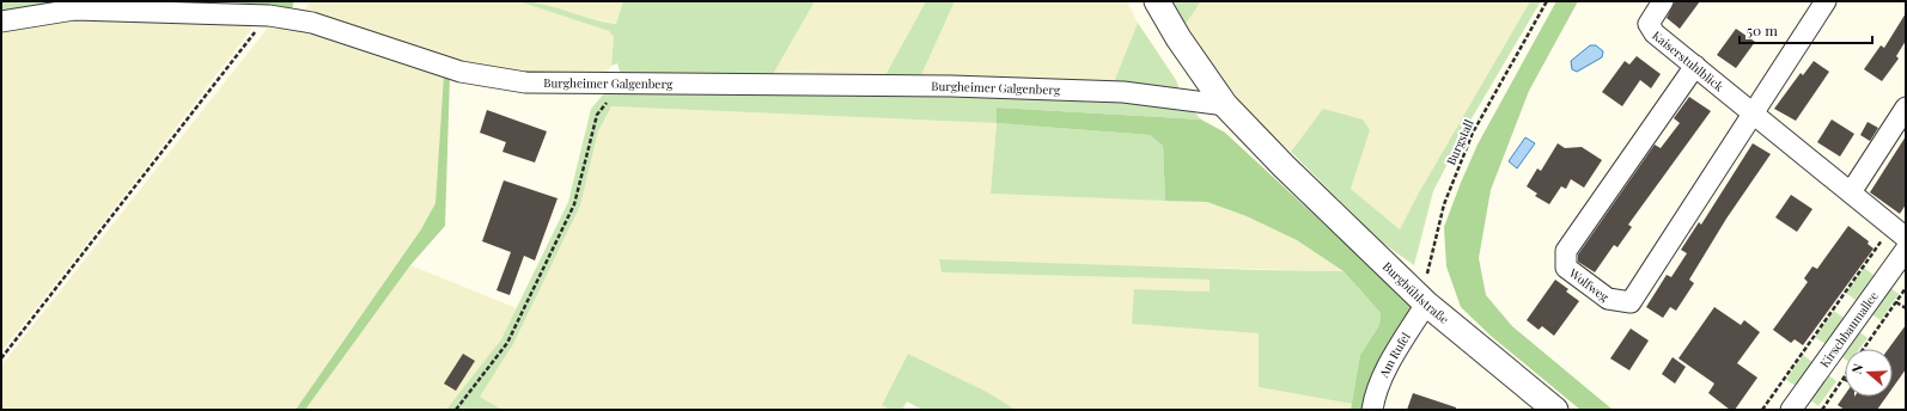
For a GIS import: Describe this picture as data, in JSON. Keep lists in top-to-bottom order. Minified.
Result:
{"streets":{"street":["Kaiserstuhlblick","Burgheimer Galgenberg","Wolfweg","Burgbühlstraße","Kirschbaumallee","Am Rufel"],"path":["Burgstall"]},"crossings":[["Kaiserstuhlblick","Wolfweg"],["Burgheimer Galgenberg","Burgbühlstraße"],["Burgstall","Burgbühlstraße"],["Burgstall","Am Rufel"],["Burgbühlstraße","Am Rufel"]],"scale_bar":"50 m","north":"left"}
